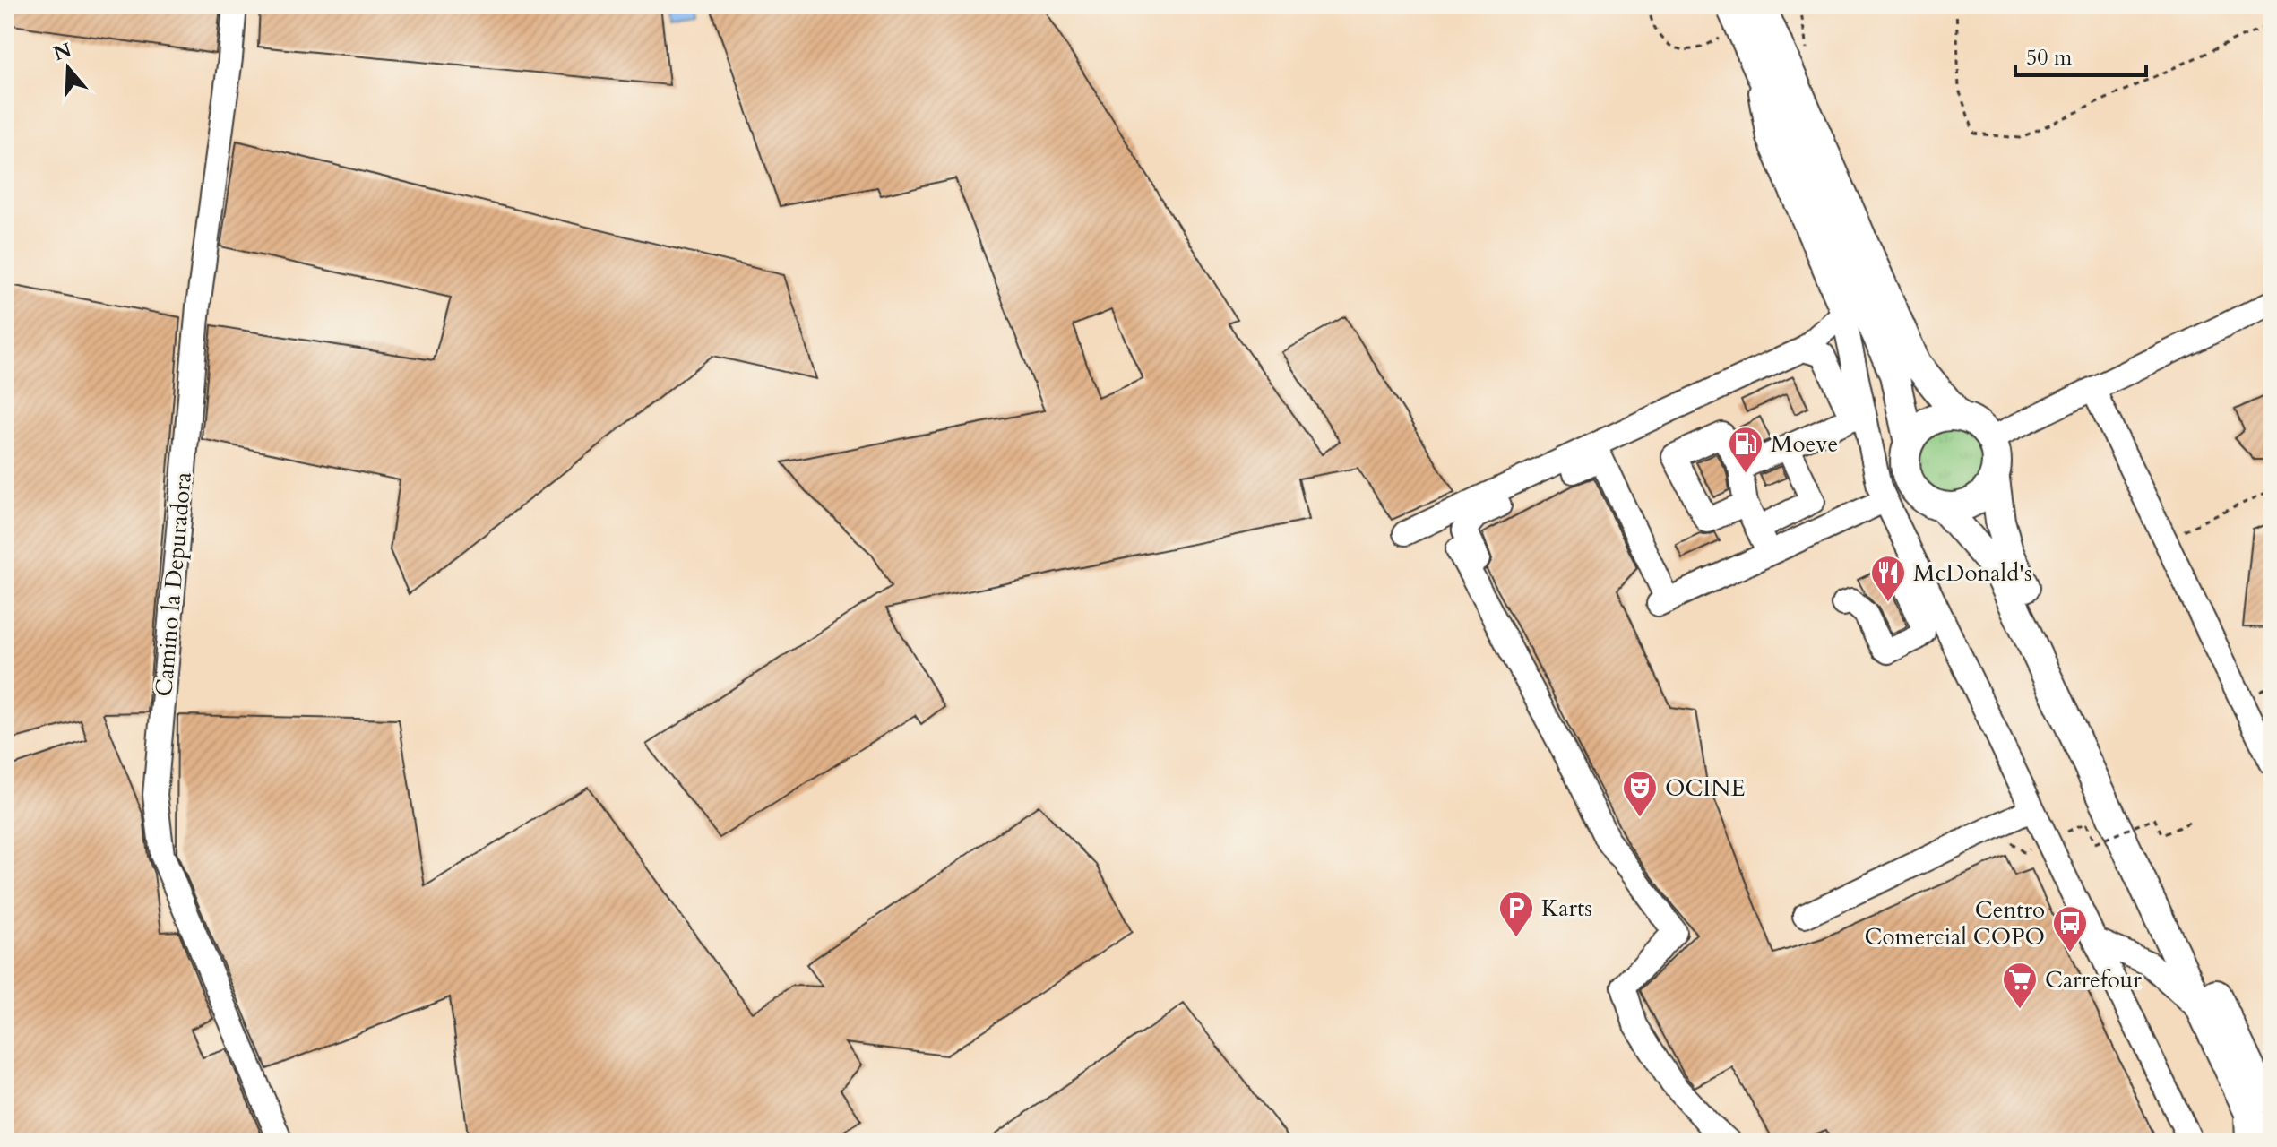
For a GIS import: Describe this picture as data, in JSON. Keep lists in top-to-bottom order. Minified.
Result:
{"streets":{"street":["Camino la Depuradora"]},"places":{"fuel station":["Moeve"],"restaurant":["McDonald's"],"theatre":["OCINE"],"parking":["Karts"],"bus stop":["Centro Comercial COPO"],"supermarket":["Carrefour"]},"scale_bar":"50 m","north":"top"}
